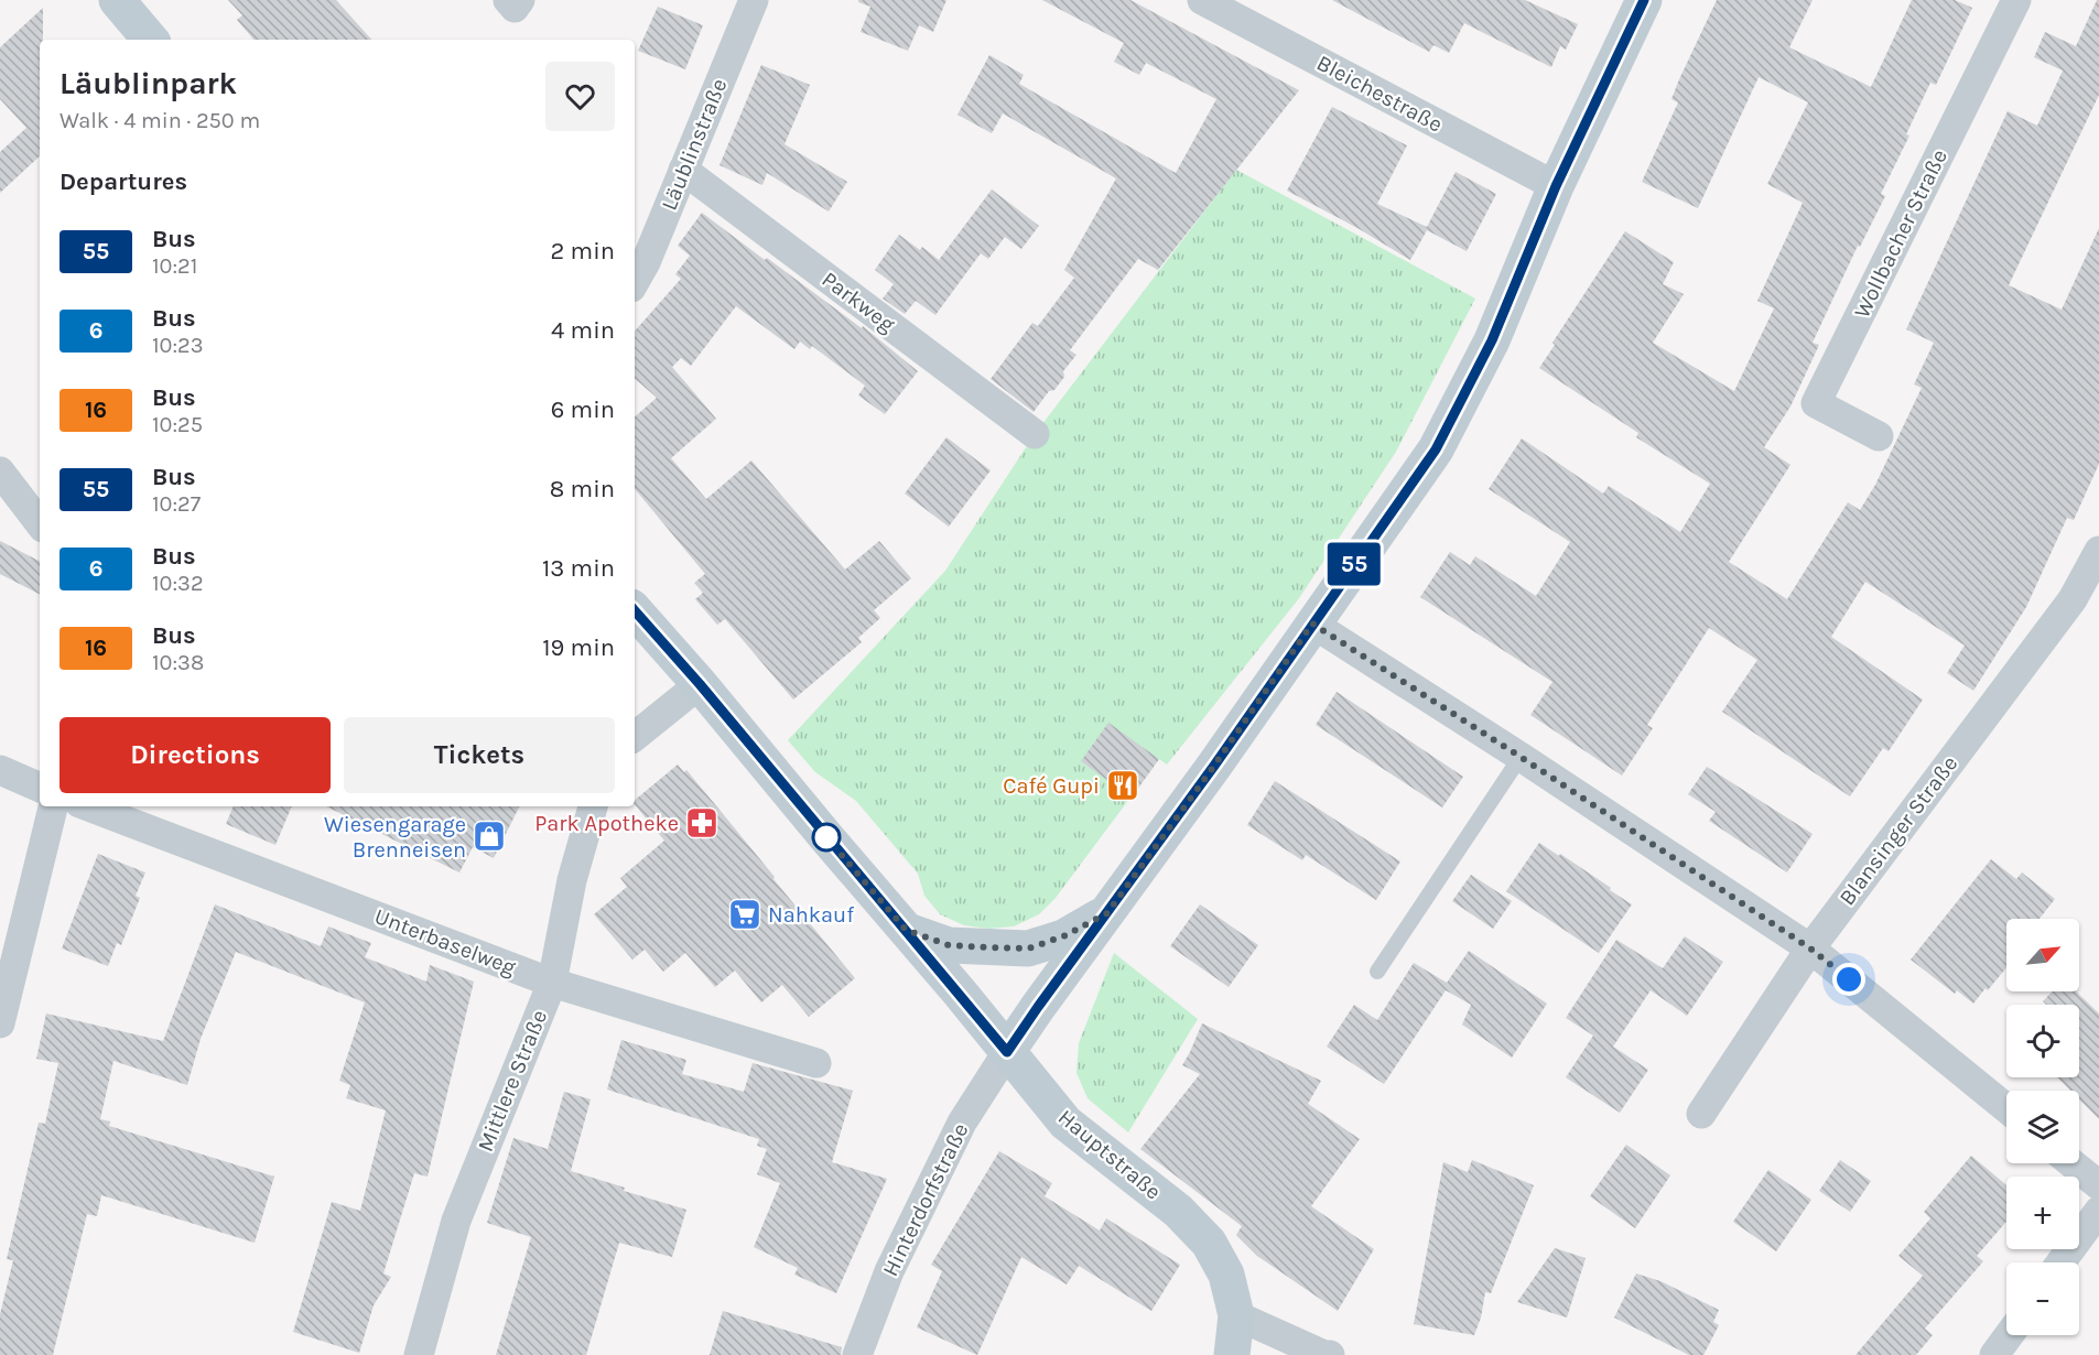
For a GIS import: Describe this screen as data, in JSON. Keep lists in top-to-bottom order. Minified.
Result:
{"streets":{"street":["Bleichestraße","Läublinstraße","Wollbacher Straße","Parkweg","Blansinger Straße","Unterbaselweg","Mittlere Straße","Hauptstraße","Hinterdorfstraße"]},"crossings":[["Läublinstraße","Parkweg"],["Unterbaselweg","Mittlere Straße"],["Hauptstraße","Hinterdorfstraße"]],"places":{"restaurant":["Café Gupi"],"pharmacy":["Park Apotheke"],"shop":["Wiesengarage Brenneisen"],"supermarket":["Nahkauf"]},"lines":["bus line 55"],"north":"top right","page":{"on_map":"55","heading":[["Läublinpark","Walk · 4 min · 250 m"],"Departures"],"list":[{"mark":"55","name":"Bus","note":"10:21","value":"2 min"},{"mark":"6","name":"Bus","note":"10:23","value":"4 min"},{"mark":"16","name":"Bus","note":"10:25","value":"6 min"},{"mark":"55","name":"Bus","note":"10:27","value":"8 min"},{"mark":"6","name":"Bus","note":"10:32","value":"13 min"},{"mark":"16","name":"Bus","note":"10:38","value":"19 min"}],"buttons":["Directions","Tickets"],"map_buttons":["+","−"]}}
